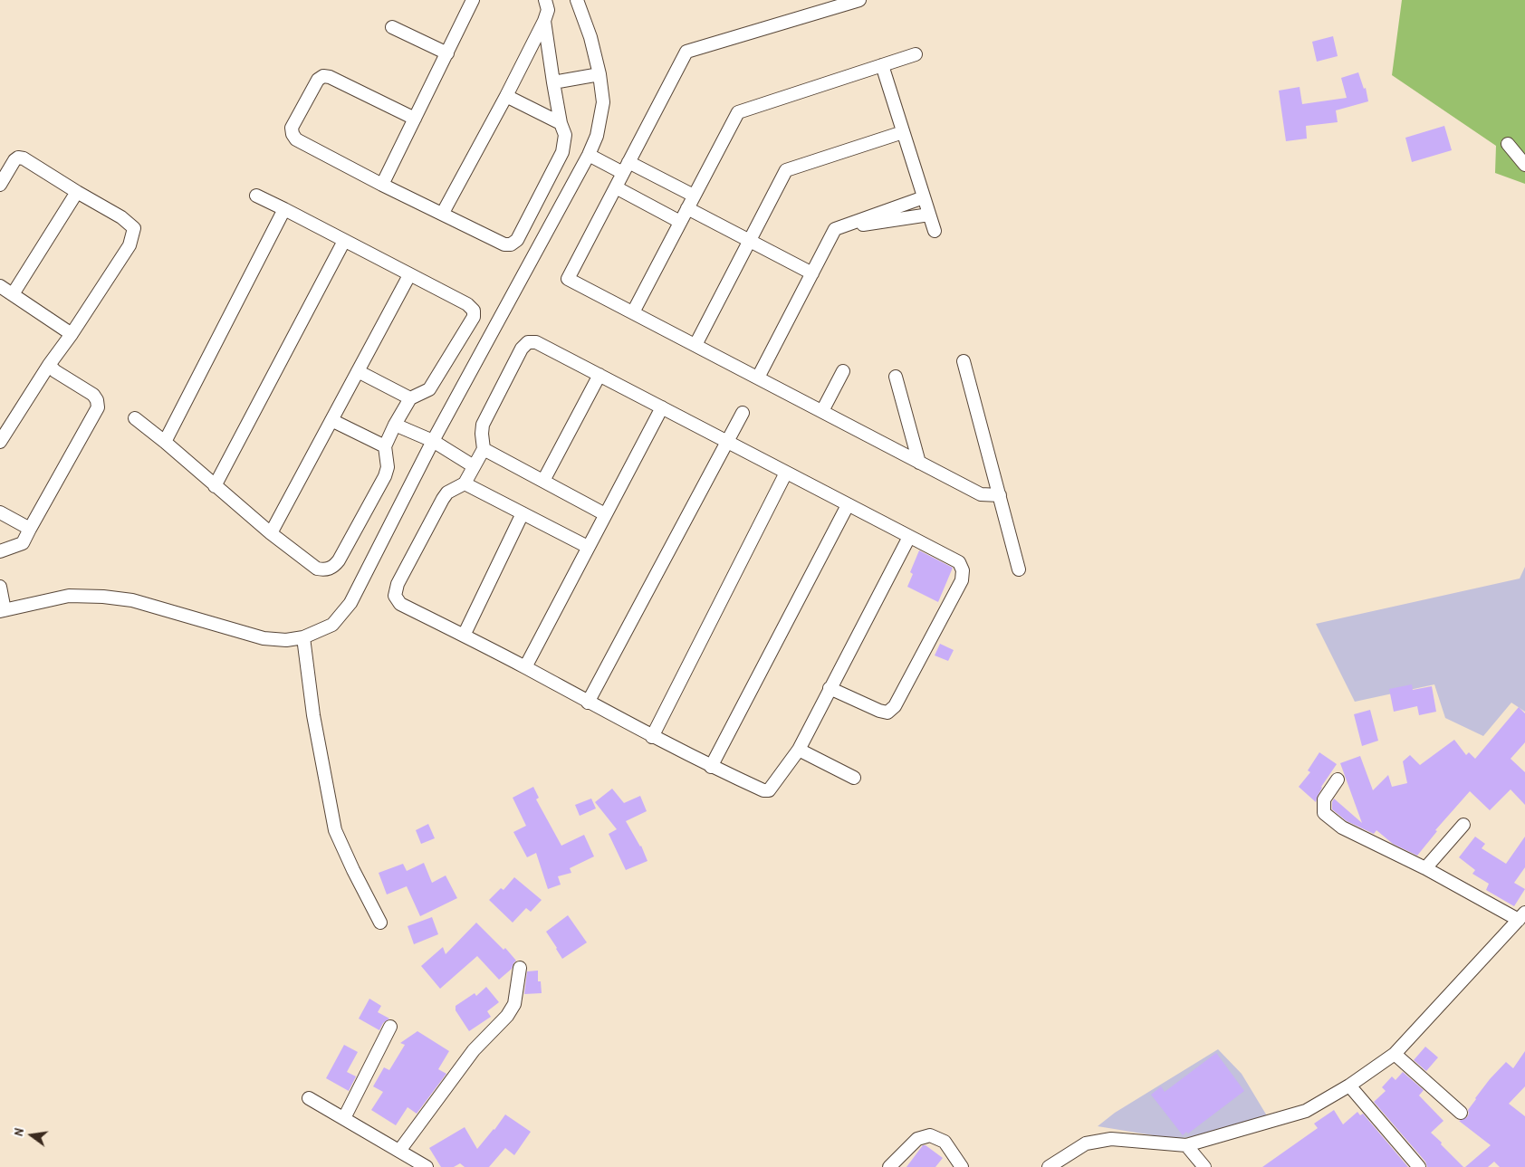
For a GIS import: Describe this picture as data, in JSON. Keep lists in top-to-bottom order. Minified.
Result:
{"north":"left"}
